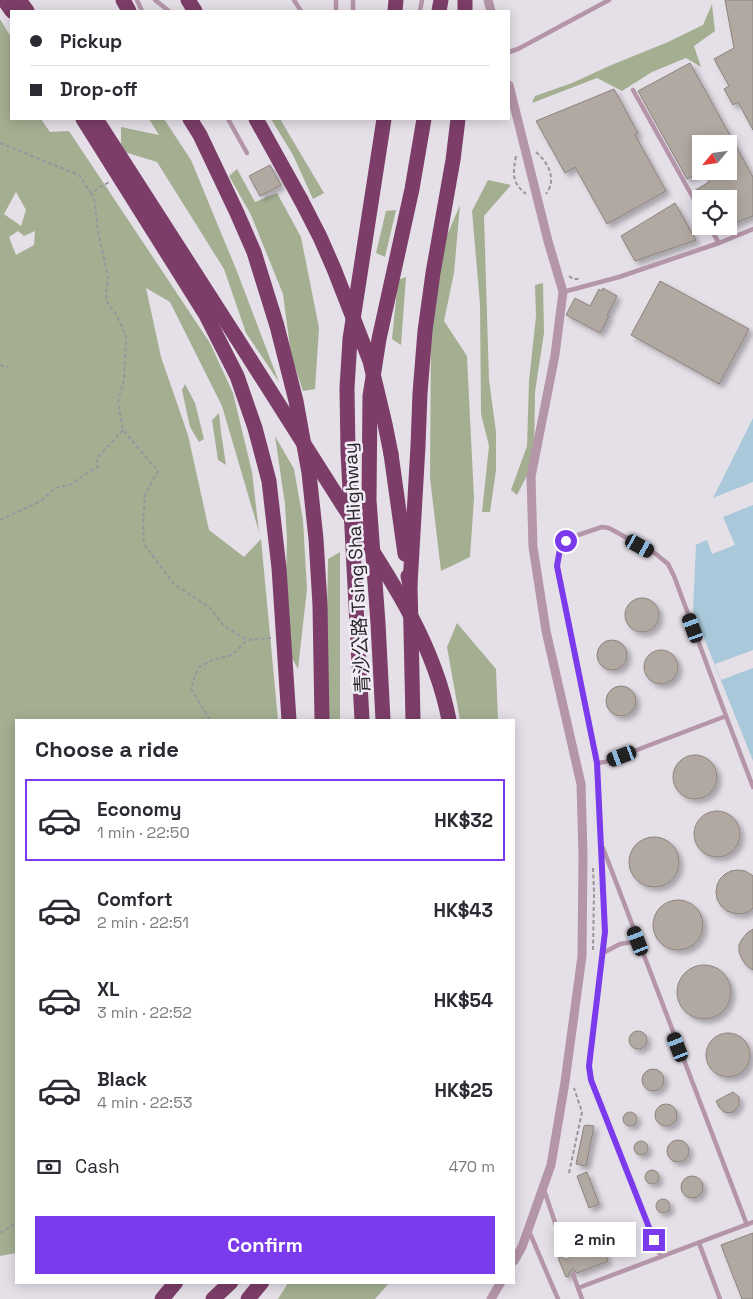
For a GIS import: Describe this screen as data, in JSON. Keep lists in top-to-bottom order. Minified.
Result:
{"streets":{"highway":["青沙公路 Tsing Sha Highway"]},"north":"bottom left","page":{"banner":["Pickup","Drop-off"],"heading":"Choose a ride","list":[{"name":"Economy","note":"1 min · 22:50","value":"HK$32"},{"name":"Comfort","note":"2 min · 22:51","value":"HK$43"},{"name":"XL","note":"3 min · 22:52","value":"HK$54"},{"name":"Black","note":"4 min · 22:53","value":"HK$25"}],"pay":["Cash","470 m"],"buttons":"Confirm","bubble":"2 min"}}
